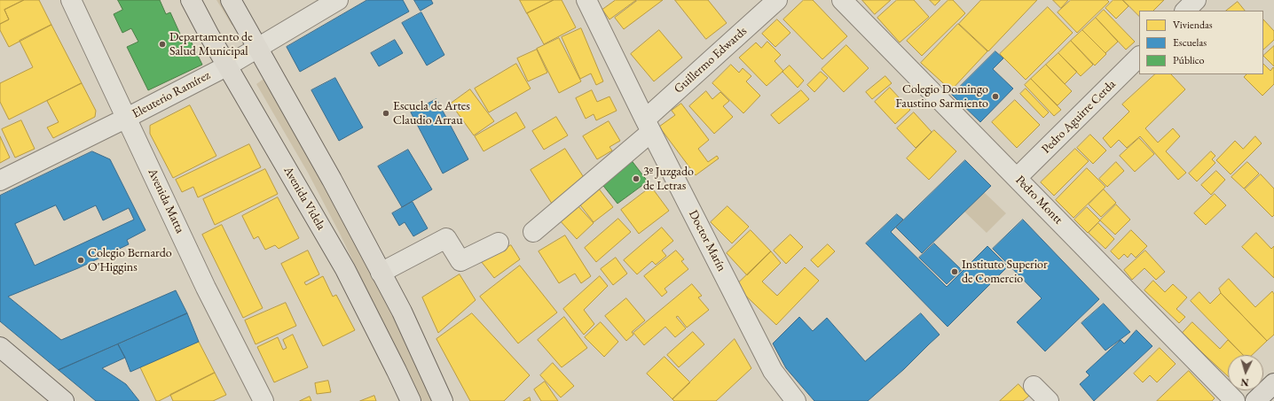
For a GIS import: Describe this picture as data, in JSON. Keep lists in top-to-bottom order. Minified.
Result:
{"streets":{"main road":["Avenida Videla"],"street":["Guillermo Edwards","Eleuterio Ramírez","Pedro Aguirre Cerda","Pedro Montt","Avenida Matta","Doctor Marín"]},"crossings":[["Guillermo Edwards","Doctor Marín"],["Eleuterio Ramírez","Avenida Videla"],["Eleuterio Ramírez","Avenida Matta"],["Pedro Aguirre Cerda","Pedro Montt"]],"places":["Departamento de Salud Municipal","Colegio Domingo Faustino Sarmiento","Escuela de Artes Claudio Arrau","3º Juzgado de Letras","Colegio Bernardo O'Higgins","Instituto Superior de Comercio"],"legend":["Viviendas","Escuelas","Público"],"north":"bottom"}
